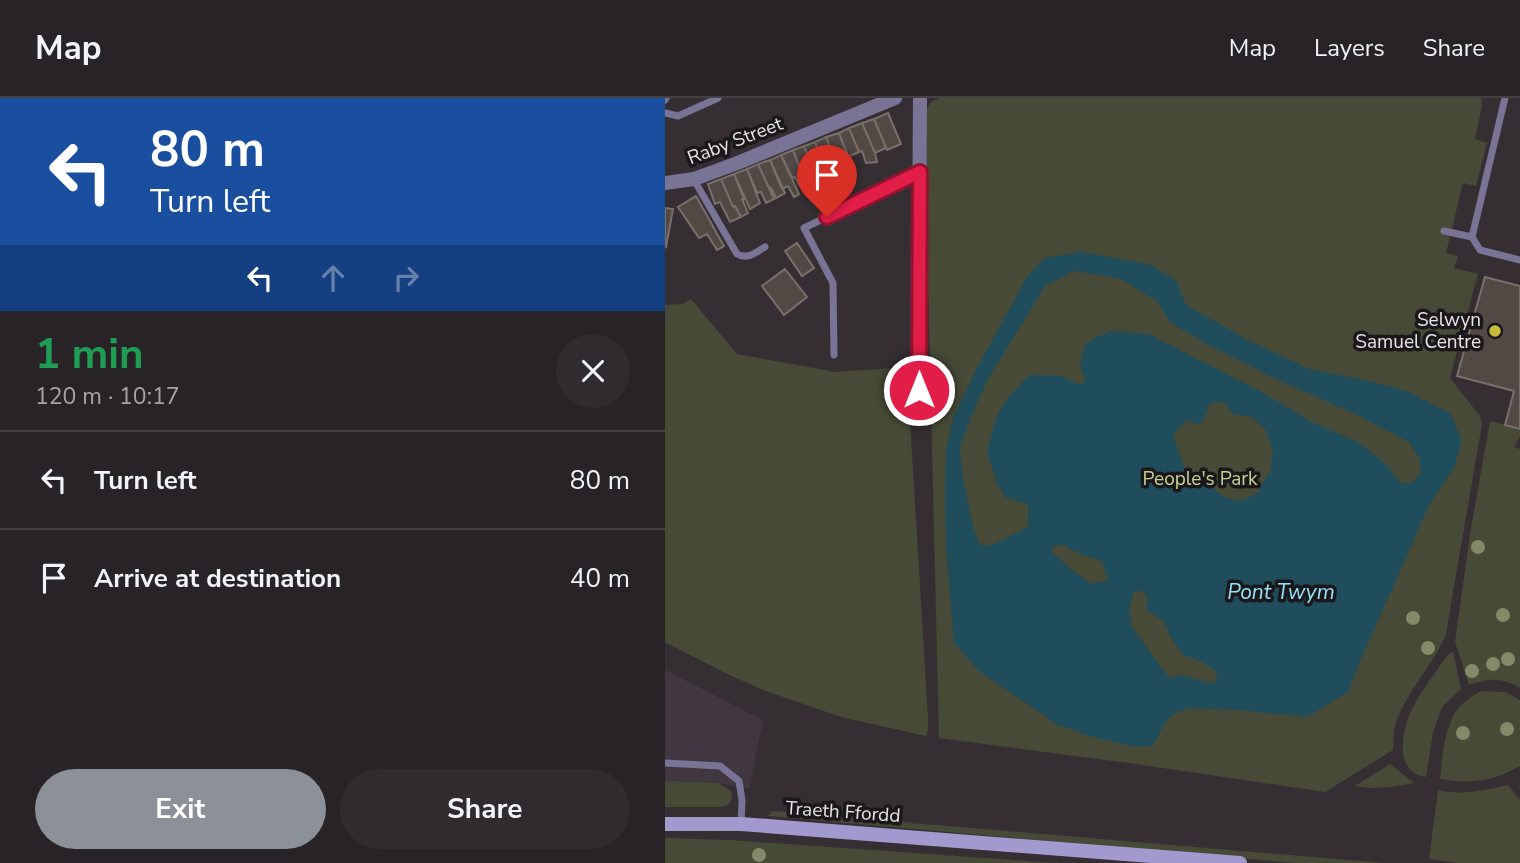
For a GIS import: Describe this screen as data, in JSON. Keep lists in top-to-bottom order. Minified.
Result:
{"streets":{"main road":["Traeth Ffordd"],"street":["Raby Street"]},"water":["Pont Twym"],"parks":["People's Park"],"places":["Selwyn Samuel Centre"],"page":{"header":"Map","nav":["Map","Layers","Share"],"turn":["80 m","Turn left"],"heading":["1 min","120 m · 10:17"],"list":[{"name":"Turn left","value":"80 m"},{"name":"Arrive at destination","value":"40 m"}],"buttons":["Exit","Share"]}}
